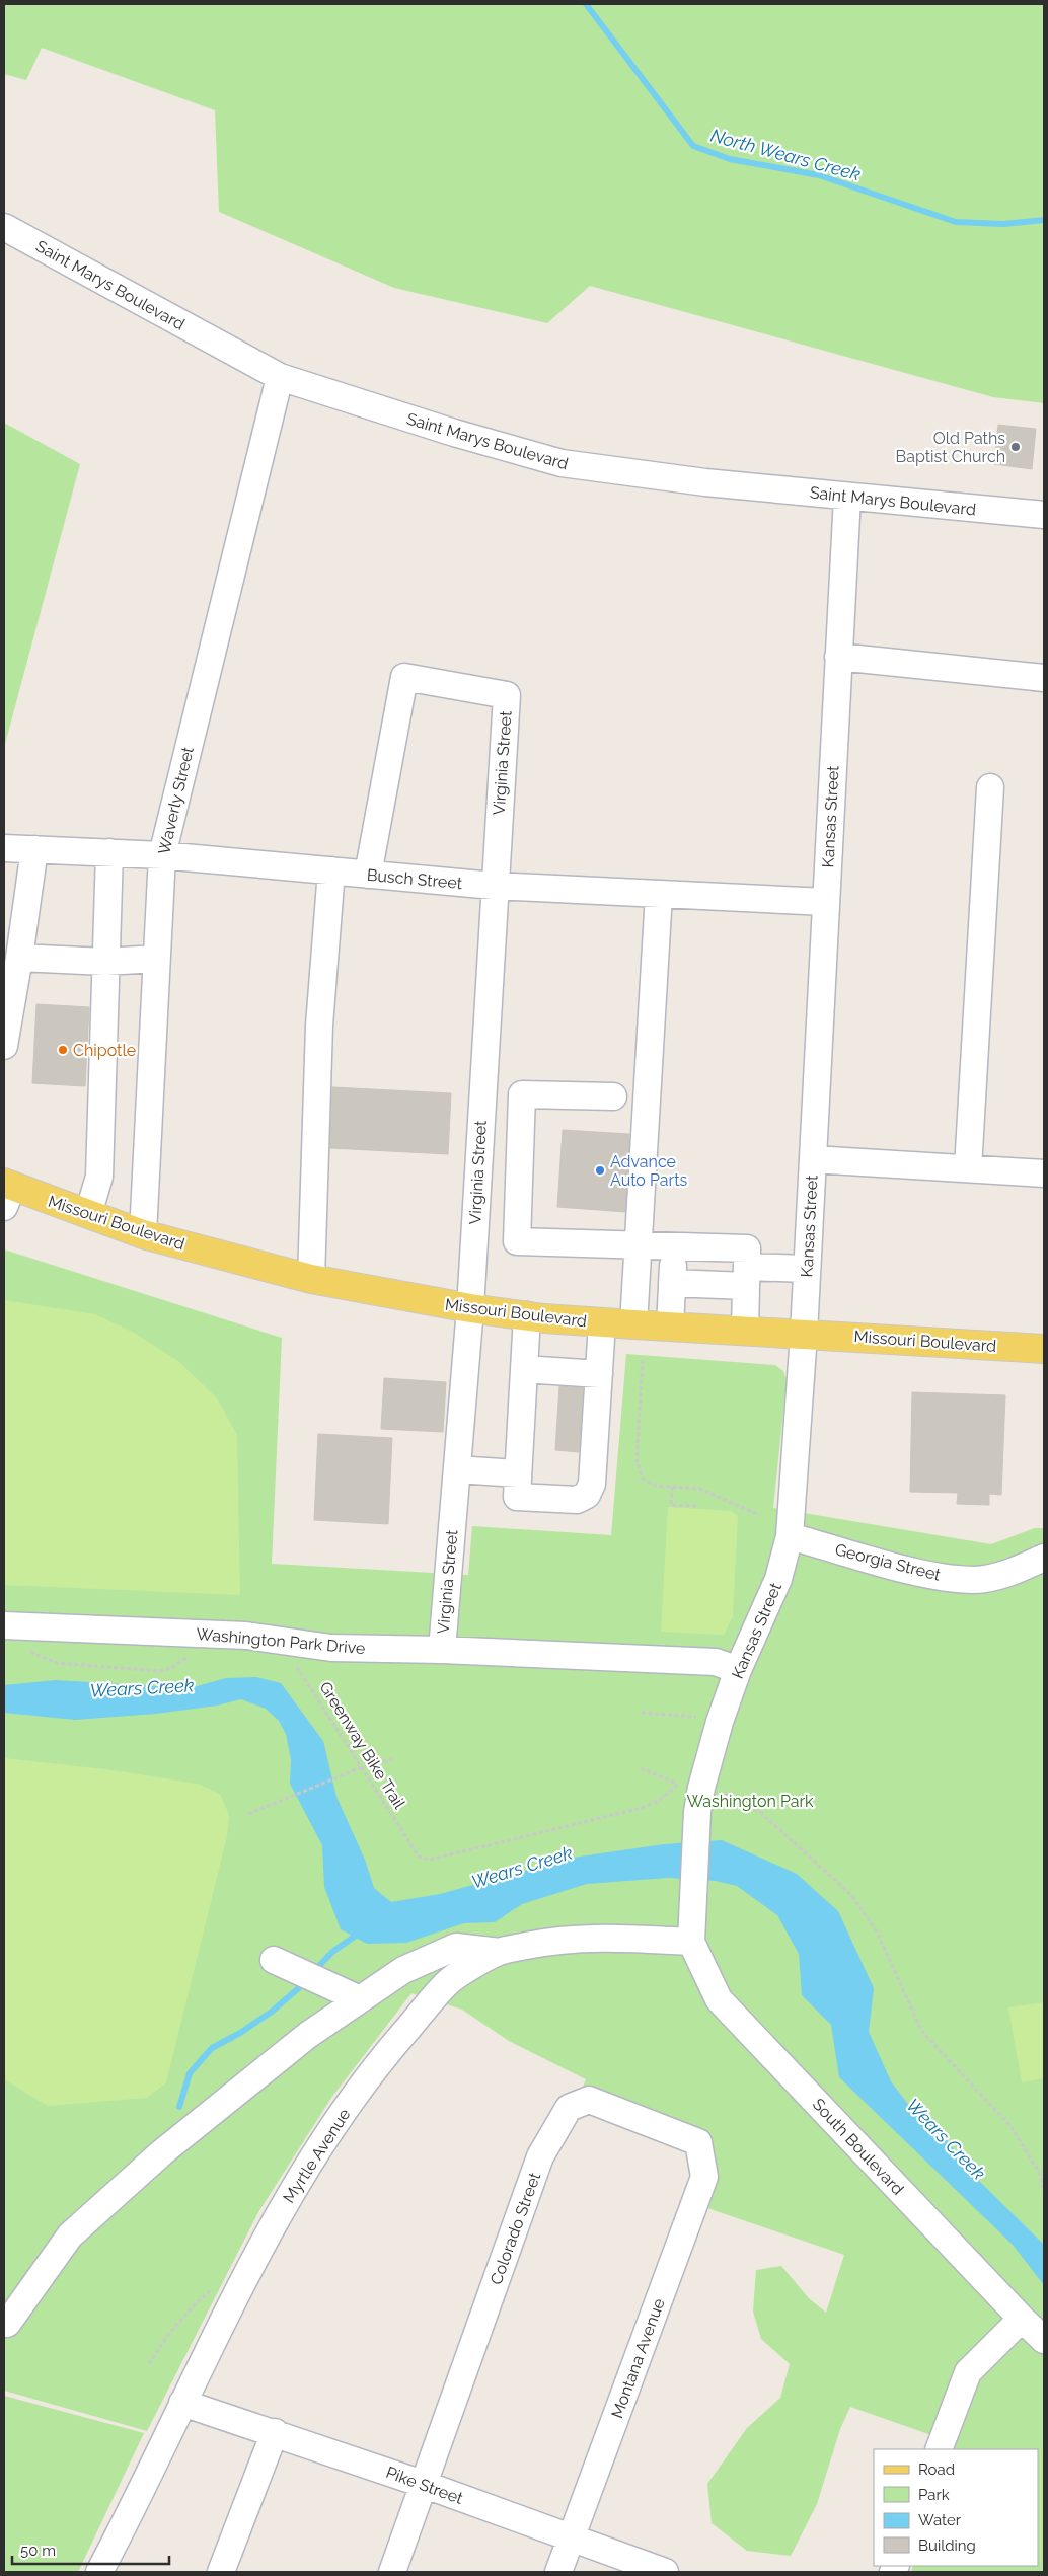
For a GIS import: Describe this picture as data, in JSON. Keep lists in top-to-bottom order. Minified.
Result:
{"streets":{"main road":["Missouri Boulevard"],"street":["Saint Marys Boulevard","Virginia Street","Waverly Street","Kansas Street","Busch Street","Georgia Street","Washington Park Drive","South Boulevard","Myrtle Avenue","Colorado Street","Montana Avenue","Pike Street"],"path":["Greenway Bike Trail"]},"crossings":[["Saint Marys Boulevard","Waverly Street"],["Saint Marys Boulevard","Kansas Street"],["Virginia Street","Busch Street"],["Virginia Street","Missouri Boulevard"],["Virginia Street","Washington Park Drive"],["Waverly Street","Busch Street"],["Waverly Street","Missouri Boulevard"],["Kansas Street","Busch Street"],["Kansas Street","Missouri Boulevard"],["Kansas Street","Georgia Street"],["Kansas Street","Washington Park Drive"],["Kansas Street","South Boulevard"],["Kansas Street","Myrtle Avenue"],["South Boulevard","Myrtle Avenue"],["Myrtle Avenue","Pike Street"],["Colorado Street","Montana Avenue"],["Colorado Street","Pike Street"],["Montana Avenue","Pike Street"]],"water":["North Wears Creek","Wears Creek"],"parks":["Washington Park"],"places":["Old Paths Baptist Church","Chipotle","Advance Auto Parts"],"legend":["Road","Park","Water","Building"],"scale_bar":"50 m"}
